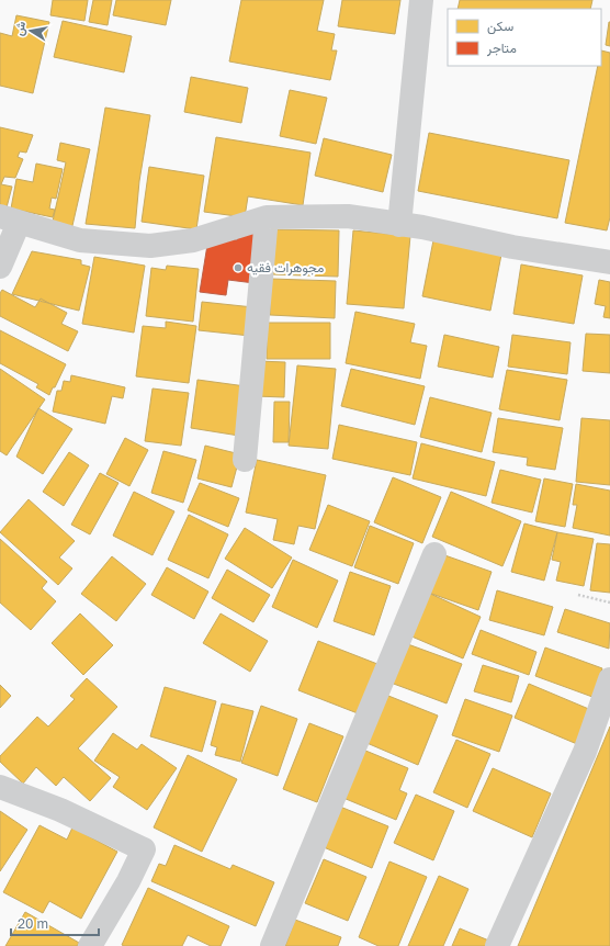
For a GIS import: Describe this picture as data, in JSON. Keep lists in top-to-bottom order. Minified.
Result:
{"places":["مجوهرات فقيه"],"legend":["سكن","متاجر"],"scale_bar":"20 m","north":"left"}
